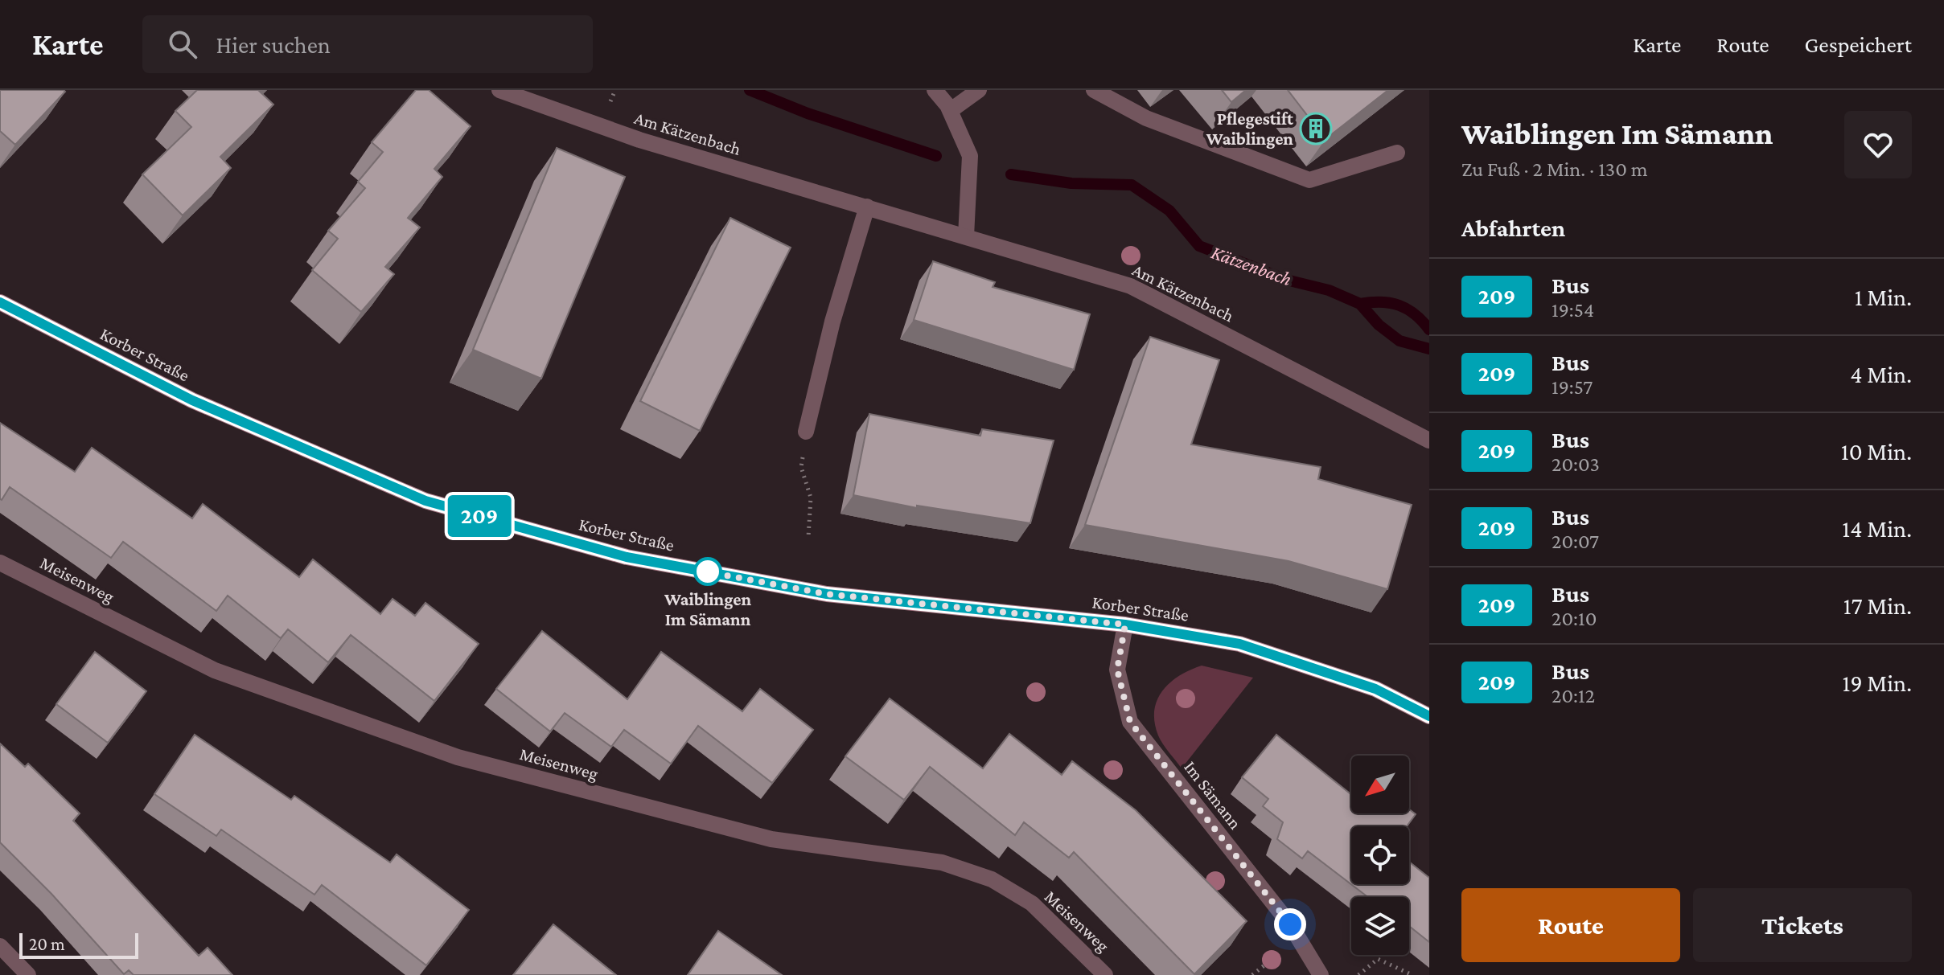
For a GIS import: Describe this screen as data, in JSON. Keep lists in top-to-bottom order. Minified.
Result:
{"streets":{"street":["Am Kätzenbach","Korber Straße","Meisenweg","Im Sämann"]},"crossings":[["Korber Straße","Im Sämann"]],"water":["Kätzenbach"],"places":{"building":["Pflegestift Waiblingen"],"other":["Waiblingen Im Sämann"]},"lines":["bus line 209"],"scale_bar":"20 m","north":"bottom left","page":{"header":"Karte","search":"Hier suchen","nav":["Karte","Route","Gespeichert"],"on_map":"209","heading":[["Waiblingen Im Sämann","Zu Fuß · 2 Min. · 130 m"],"Abfahrten"],"list":[{"mark":"209","name":"Bus","note":"19:54","value":"1 Min."},{"mark":"209","name":"Bus","note":"19:57","value":"4 Min."},{"mark":"209","name":"Bus","note":"20:03","value":"10 Min."},{"mark":"209","name":"Bus","note":"20:07","value":"14 Min."},{"mark":"209","name":"Bus","note":"20:10","value":"17 Min."},{"mark":"209","name":"Bus","note":"20:12","value":"19 Min."}],"buttons":["Route","Tickets"],"scale":"20 m"}}
